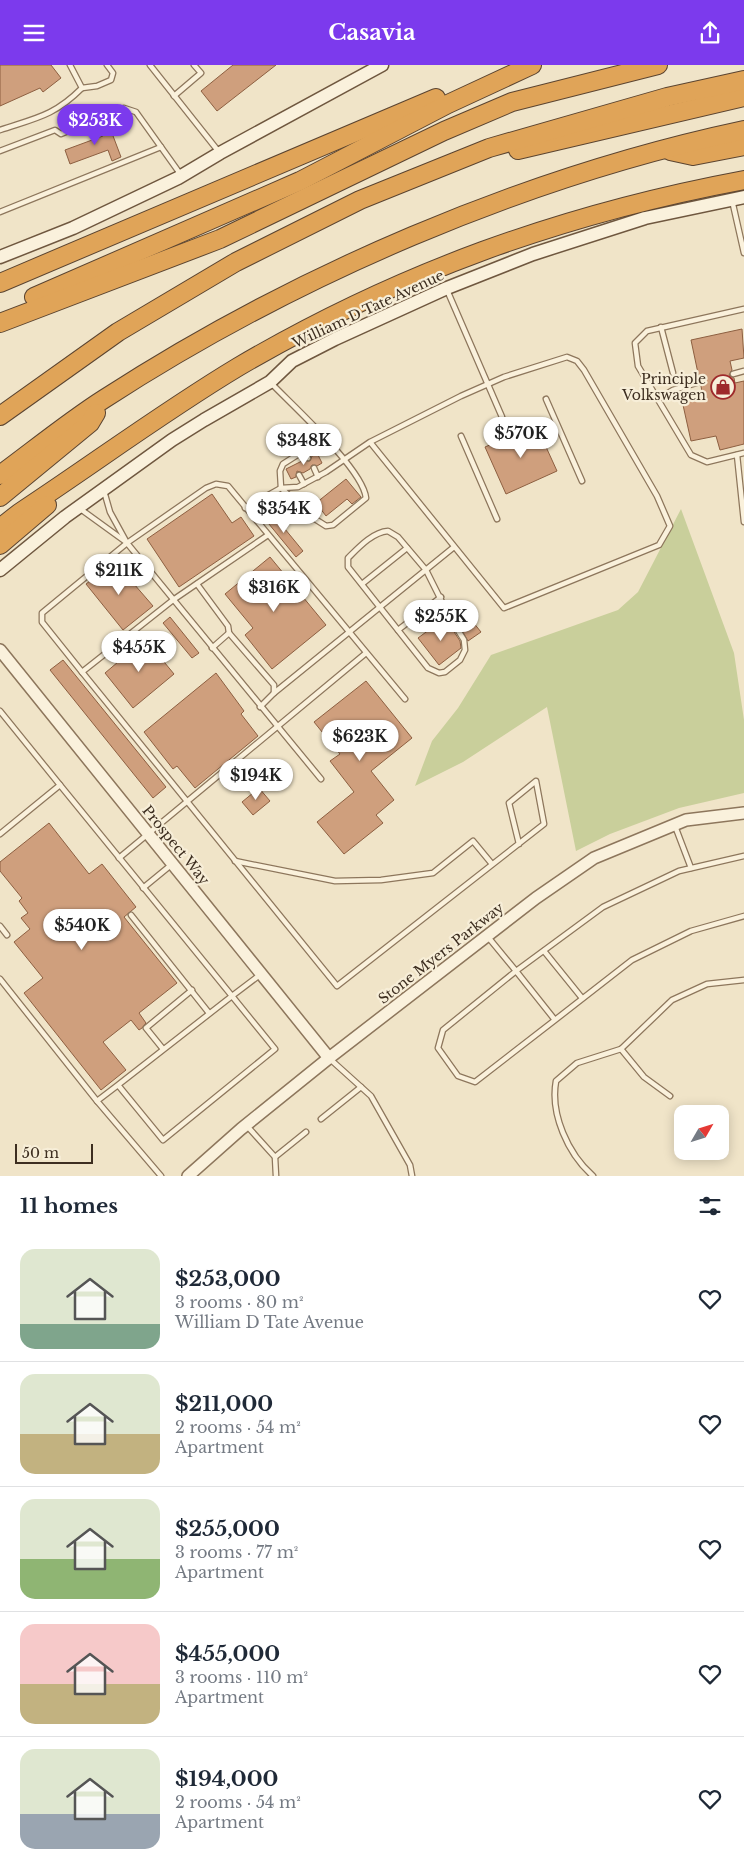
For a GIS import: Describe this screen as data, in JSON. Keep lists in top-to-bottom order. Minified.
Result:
{"streets":{"main road":["William D Tate Avenue"],"street":["Prospect Way","Stone Myers Parkway"]},"crossings":[["Prospect Way","Stone Myers Parkway"]],"places":{"shop":["Principle Volkswagen"]},"scale_bar":"50 m","north":"top right","page":{"header":"Casavia","price":["$253K","$570K","$348K","$354K","$211K","$316K","$255K","$455K","$623K","$194K","$540K"],"scale":"50 m","heading":"11 homes","list":[{"name":"$253,000","note":"3 rooms · 80 m² · William D Tate Avenue"},{"name":"$211,000","note":"2 rooms · 54 m² · Apartment"},{"name":"$255,000","note":"3 rooms · 77 m² · Apartment"},{"name":"$455,000","note":"3 rooms · 110 m² · Apartment"},{"name":"$194,000","note":"2 rooms · 54 m² · Apartment"}]}}
